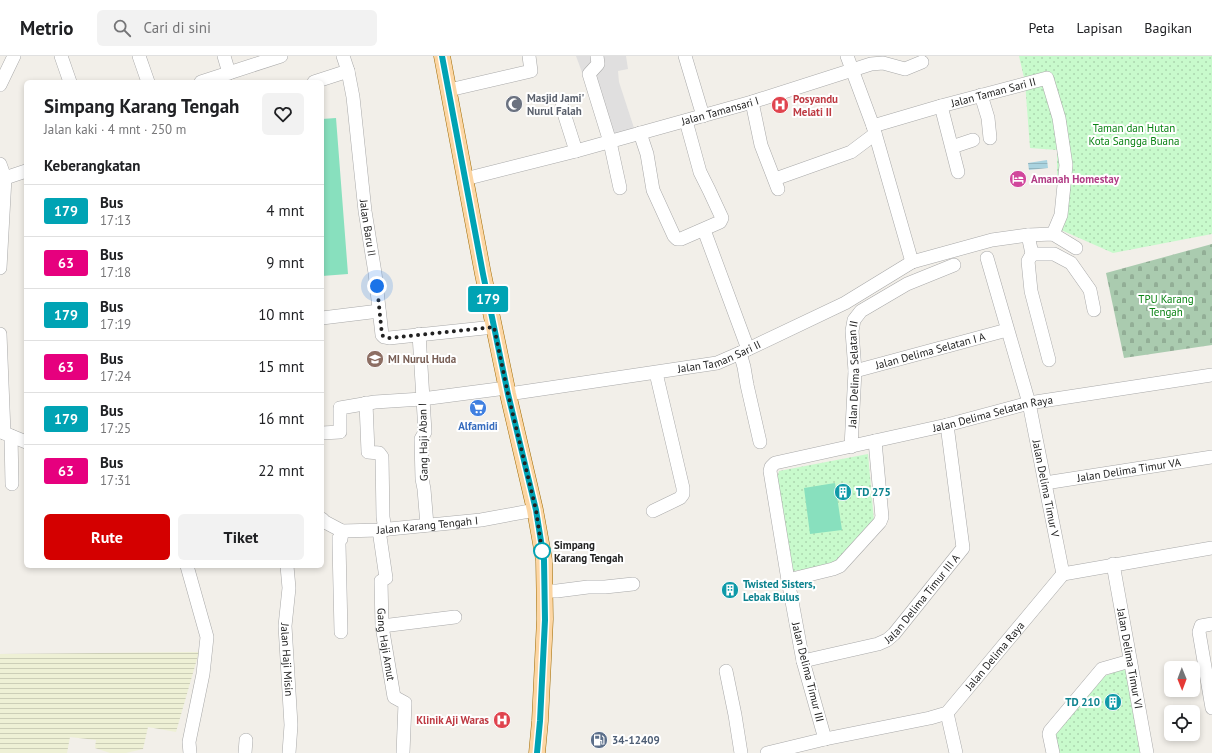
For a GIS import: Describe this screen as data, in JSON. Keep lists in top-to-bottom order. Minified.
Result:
{"streets":{"street":["Jalan Taman Sari II","Jalan Tamansari I","Jalan Baru II","Jalan Delima Selatan I A","Jalan Delima Selatan II","Jalan Delima Selatan Raya","Gang Haji Aban I","Jalan Delima Timur VA","Jalan Delima Timur V","Jalan Karang Tengah I","Jalan Delima Timur III A","Gang Haji Amut","Jalan Delima Raya","Jalan Haji Misin","Jalan Delima Timur VI","Jalan Delima Timur III"]},"crossings":[["Jalan Taman Sari II","Gang Haji Aban I"],["Jalan Baru II","Gang Haji Aban I"],["Jalan Delima Selatan I A","Jalan Delima Selatan II"],["Jalan Delima Selatan II","Jalan Delima Selatan Raya"],["Jalan Delima Selatan Raya","Jalan Delima Timur V"],["Jalan Delima Selatan Raya","Jalan Delima Timur III A"],["Jalan Delima Selatan Raya","Jalan Delima Timur III"],["Gang Haji Aban I","Jalan Karang Tengah I"],["Jalan Delima Timur VA","Jalan Delima Timur V"],["Jalan Delima Timur V","Jalan Delima Raya"],["Jalan Karang Tengah I","Gang Haji Amut"],["Jalan Delima Timur III A","Jalan Delima Timur III"]],"parks":["Taman dan Hutan Kota Sangga Buana","TPU Karang Tengah"],"places":{"mosque":["Masjid Jami' Nurul Falah"],"hospital":["Posyandu Melati II","Klinik Aji Waras"],"hotel":["Amanah Homestay"],"school or university":["MI Nurul Huda"],"supermarket":["Alfamidi"],"building":["TD 275","Twisted Sisters, Lebak Bulus","TD 210"],"other":["Simpang Karang Tengah"],"fuel station":["34-12409"]},"lines":["bus line 179"],"north":"bottom","page":{"header":"Metrio","search":"Cari di sini","nav":["Peta","Lapisan","Bagikan"],"on_map":"179","heading":[["Simpang Karang Tengah","Jalan kaki · 4 mnt · 250 m"],"Keberangkatan"],"list":[{"mark":"179","name":"Bus","note":"17:13","value":"4 mnt"},{"mark":"63","name":"Bus","note":"17:18","value":"9 mnt"},{"mark":"179","name":"Bus","note":"17:19","value":"10 mnt"},{"mark":"63","name":"Bus","note":"17:24","value":"15 mnt"},{"mark":"179","name":"Bus","note":"17:25","value":"16 mnt"},{"mark":"63","name":"Bus","note":"17:31","value":"22 mnt"}],"buttons":["Rute","Tiket"]}}
